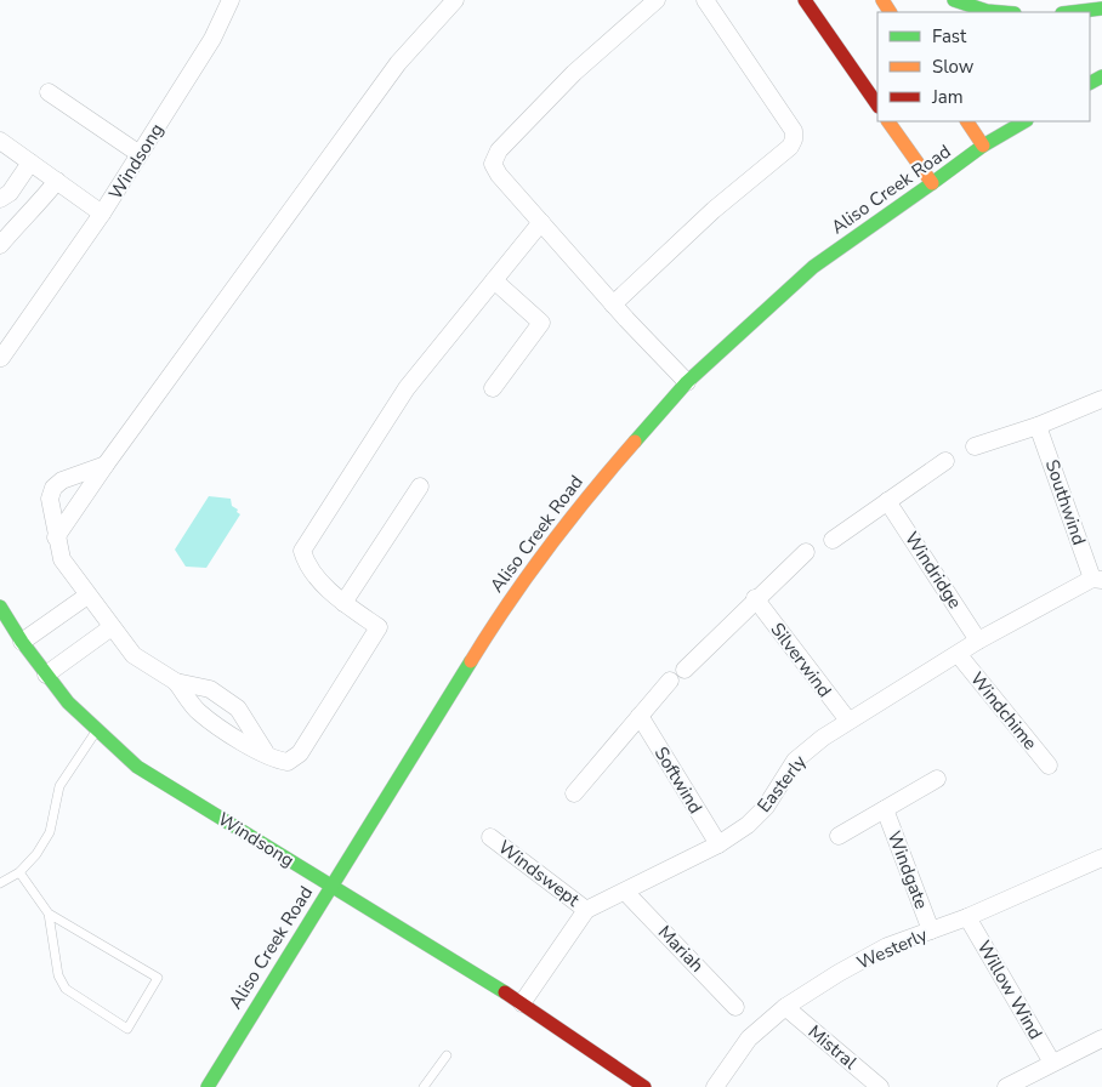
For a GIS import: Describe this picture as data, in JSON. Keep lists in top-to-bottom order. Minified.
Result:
{"streets":{"main road":["Windsong","Aliso Creek Road"],"street":["Southwind","Windridge","Silverwind","Windchime","Softwind","Easterly","Windgate","Windswept","Mariah","Westerly","Willow Wind","Mistral"]},"crossings":[["Windsong","Aliso Creek Road"],["Southwind","Easterly"],["Windridge","Easterly"],["Silverwind","Easterly"],["Windchime","Easterly"],["Softwind","Easterly"],["Easterly","Windswept"],["Easterly","Mariah"],["Windgate","Westerly"],["Westerly","Willow Wind"],["Westerly","Mistral"]],"legend":["Fast","Slow","Jam"]}
